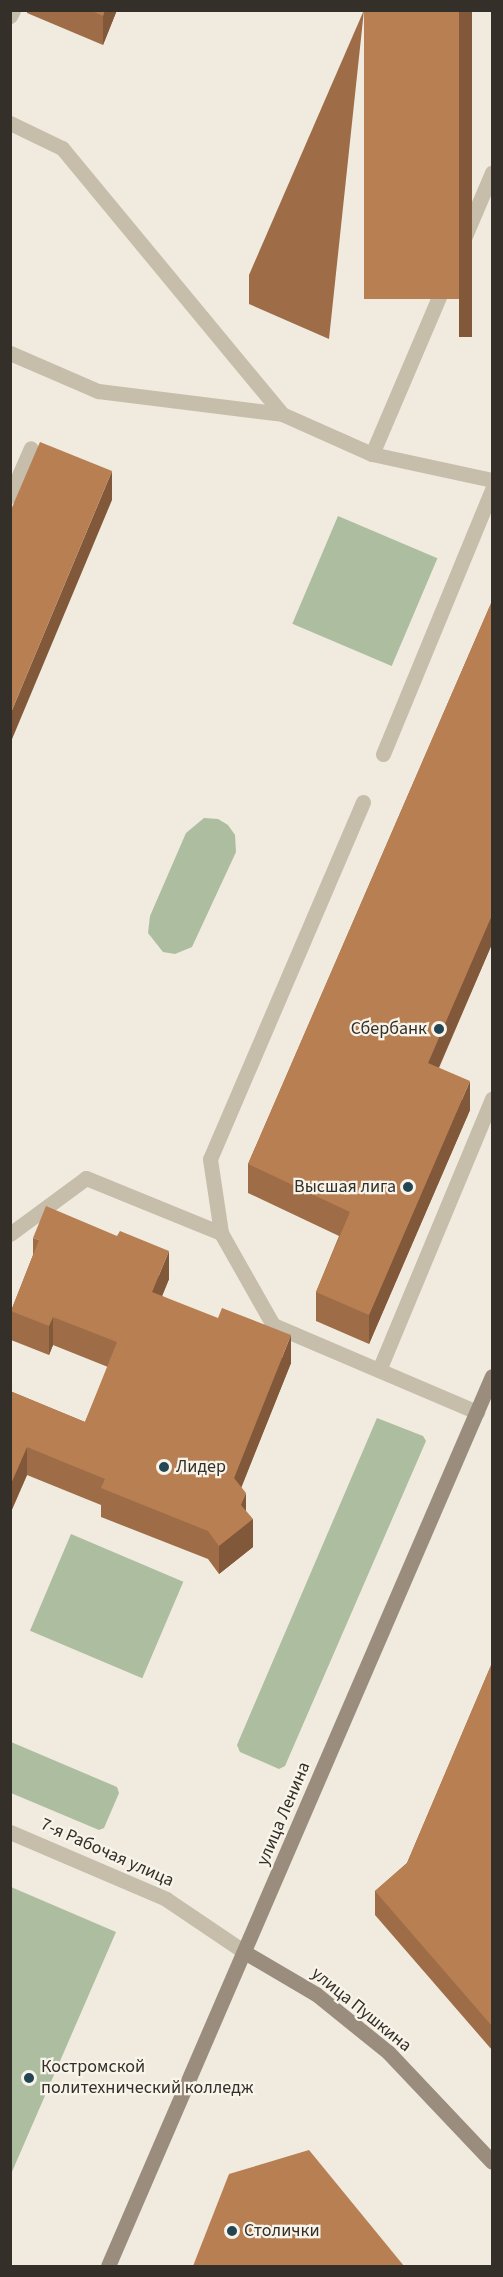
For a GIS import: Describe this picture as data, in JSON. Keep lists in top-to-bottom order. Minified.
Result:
{"streets":{"main road":["улица Ленина","улица Пушкина"],"street":["7-я Рабочая улица"]},"crossings":[["улица Ленина","7-я Рабочая улица"],["улица Ленина","улица Пушкина"],["7-я Рабочая улица","улица Пушкина"]],"places":["Сбербанк","Высшая лига","Лидер","Костромской политехнический колледж","Столички"]}
